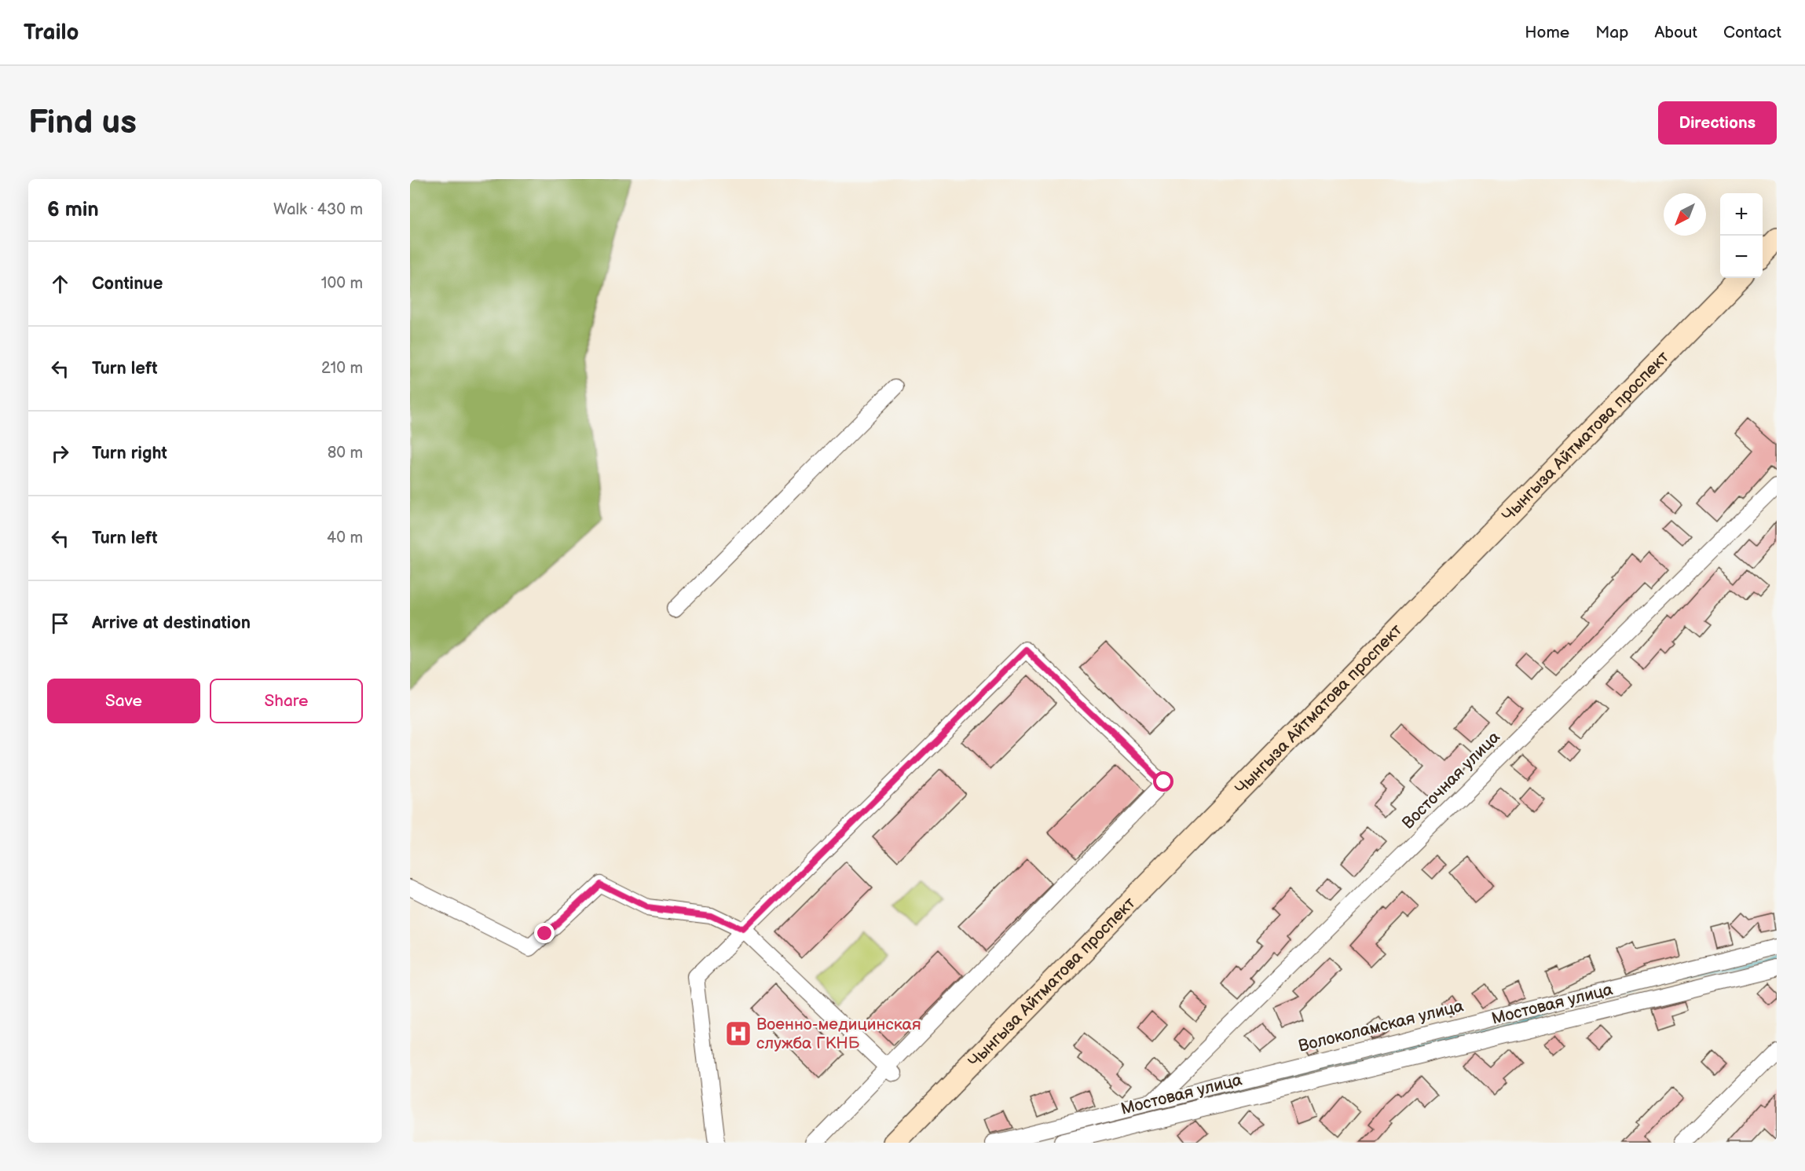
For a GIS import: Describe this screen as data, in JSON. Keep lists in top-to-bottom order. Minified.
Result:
{"streets":{"main road":["Чынгыза Айтматова проспект"],"street":["Восточная улица","Мостовая улица","Волоколамская улица"]},"crossings":[["Восточная улица","Волоколамская улица"]],"places":{"hospital":["Военно-медицинская служба ГКНБ"]},"north":"bottom left","page":{"header":"Trailo","nav":["Home","Map","About","Contact"],"buttons":["Directions",["Save","Share"]],"title":"Find us","heading":["6 min","Walk · 430 m"],"map_buttons":["+","−"],"list":[["Continue","100 m"],["Turn left","210 m"],["Turn right","80 m"],["Turn left","40 m"],"Arrive at destination"]}}
